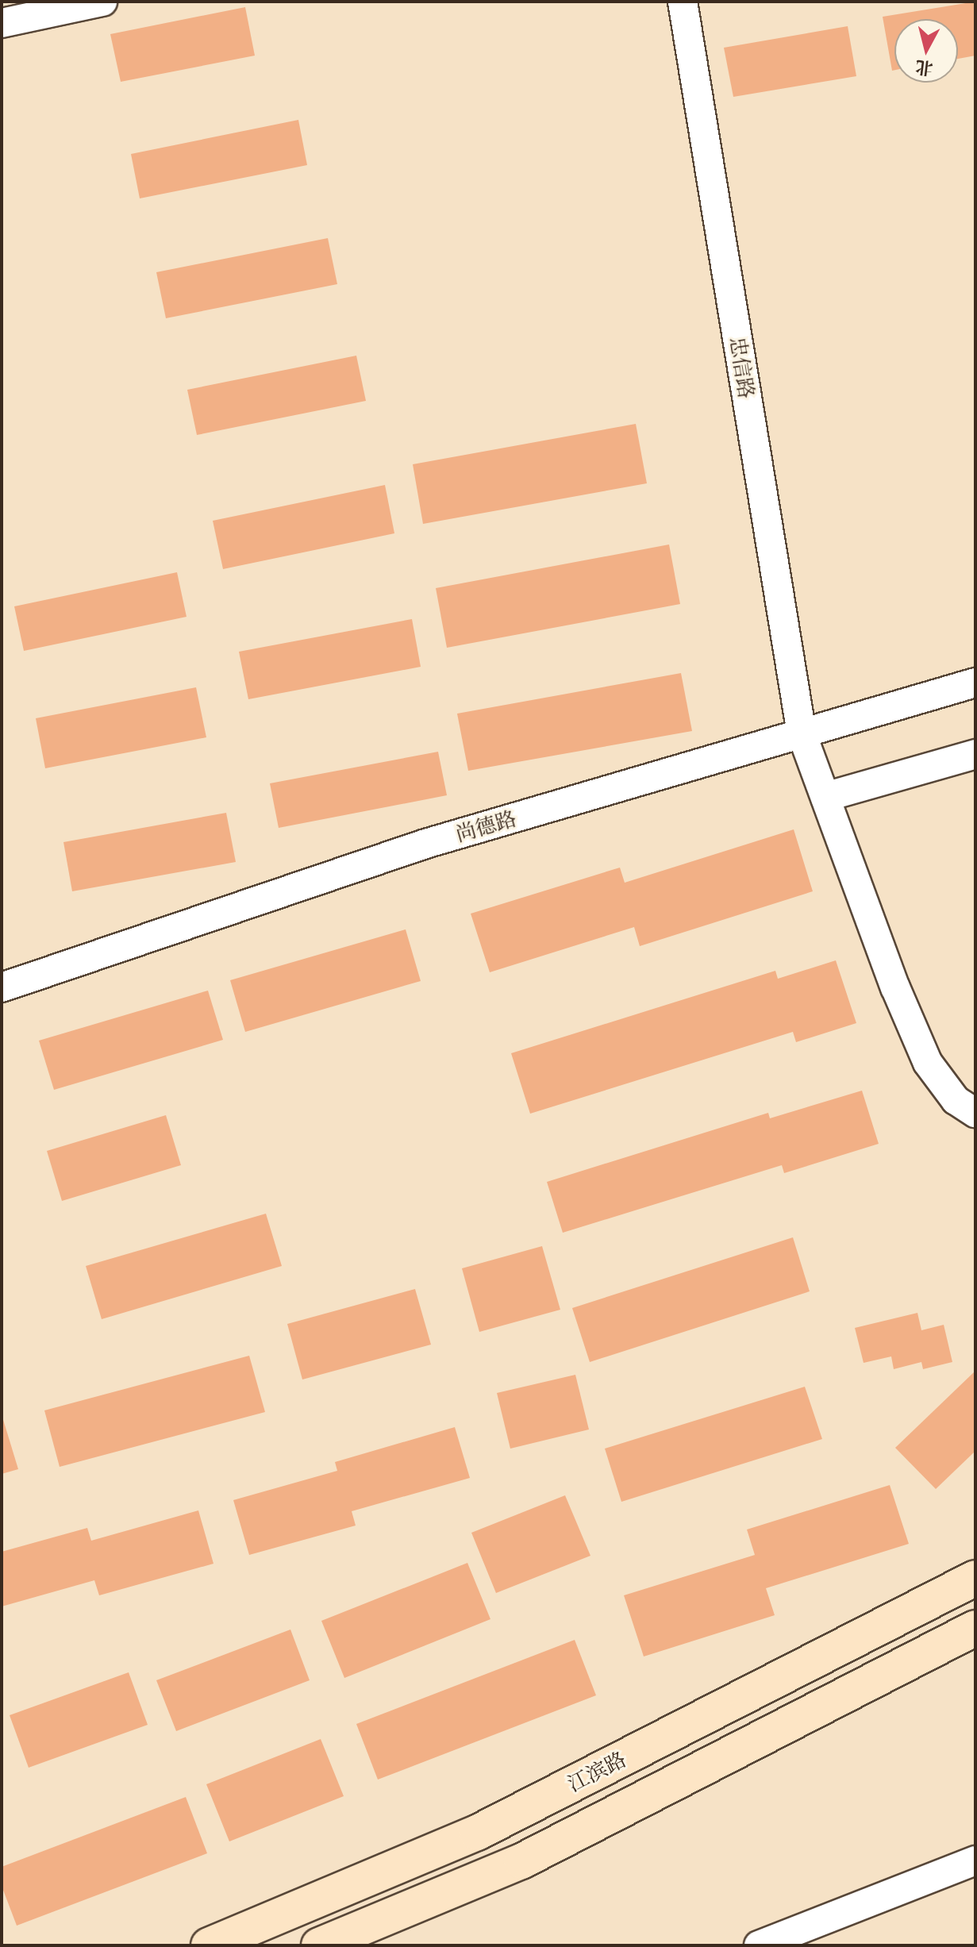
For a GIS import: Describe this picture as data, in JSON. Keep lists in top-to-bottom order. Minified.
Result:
{"streets":{"main road":["江滨路"],"street":["忠信路","尚德路"]},"crossings":[["忠信路","尚德路"]],"north":"bottom"}
